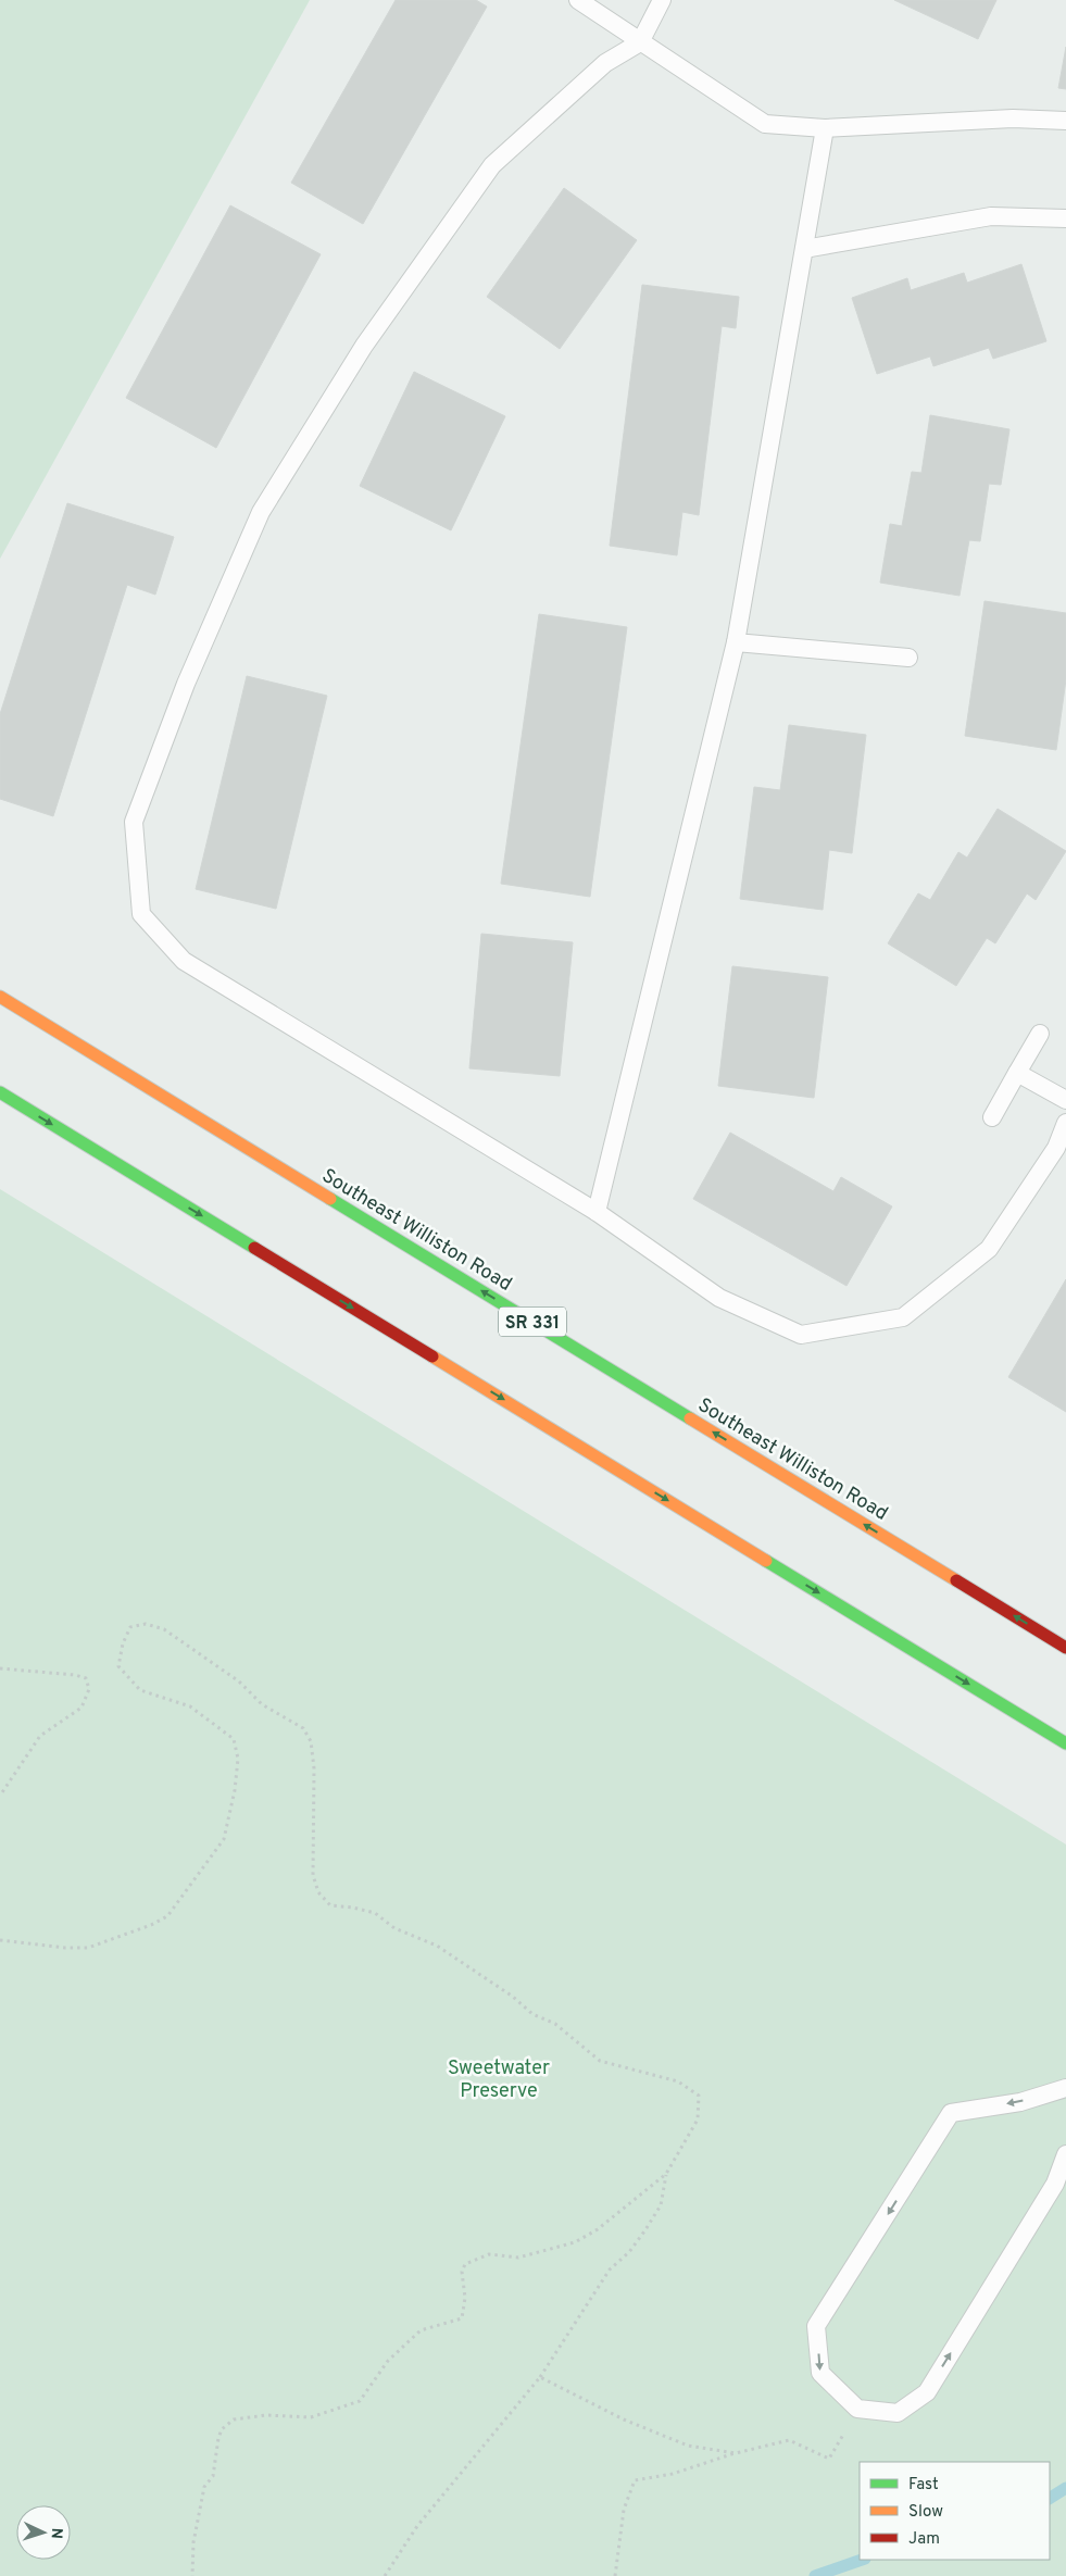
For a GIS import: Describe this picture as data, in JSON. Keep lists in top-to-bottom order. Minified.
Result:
{"streets":{"highway":["Southeast Williston Road","SR 331"]},"parks":["Sweetwater Preserve"],"legend":["Fast","Slow","Jam"],"north":"right"}
